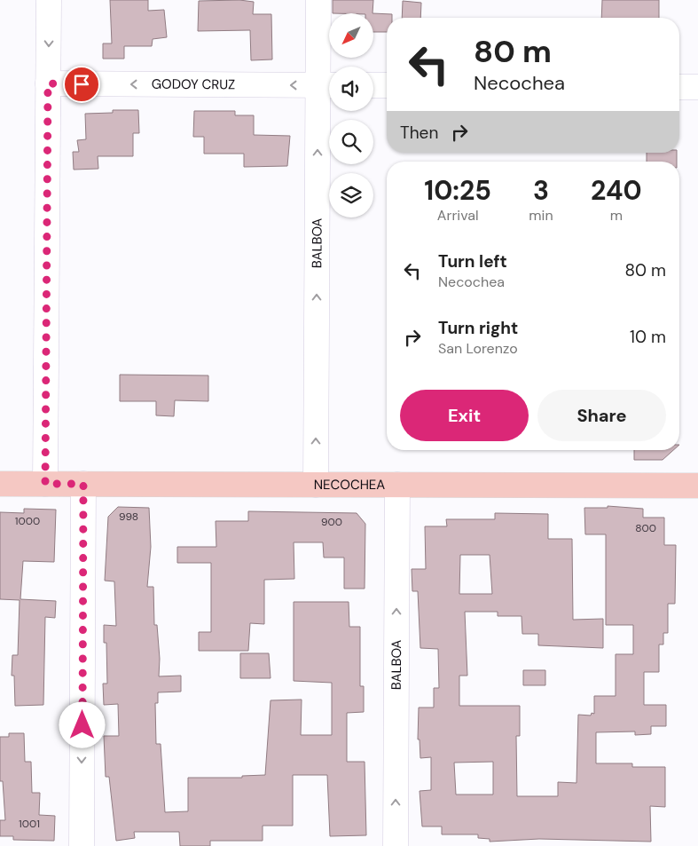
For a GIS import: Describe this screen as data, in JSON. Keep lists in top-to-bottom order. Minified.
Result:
{"streets":{"main road":["NECOCHEA"],"street":["GODOY CRUZ","BALBOA"]},"crossings":[["GODOY CRUZ","BALBOA"],["BALBOA","NECOCHEA"]],"one_way":["GODOY CRUZ","BALBOA"],"house_numbers":["998","1000","900","800","1001"],"north":"bottom left","page":{"turn":["80 m","Necochea"],"then":"Then","eta":["10:25","Arrival","3","min","240","m"],"list":[{"name":"Turn left","note":"Necochea","value":"80 m"},{"name":"Turn right","note":"San Lorenzo","value":"10 m"}],"buttons":["Exit","Share"]}}
